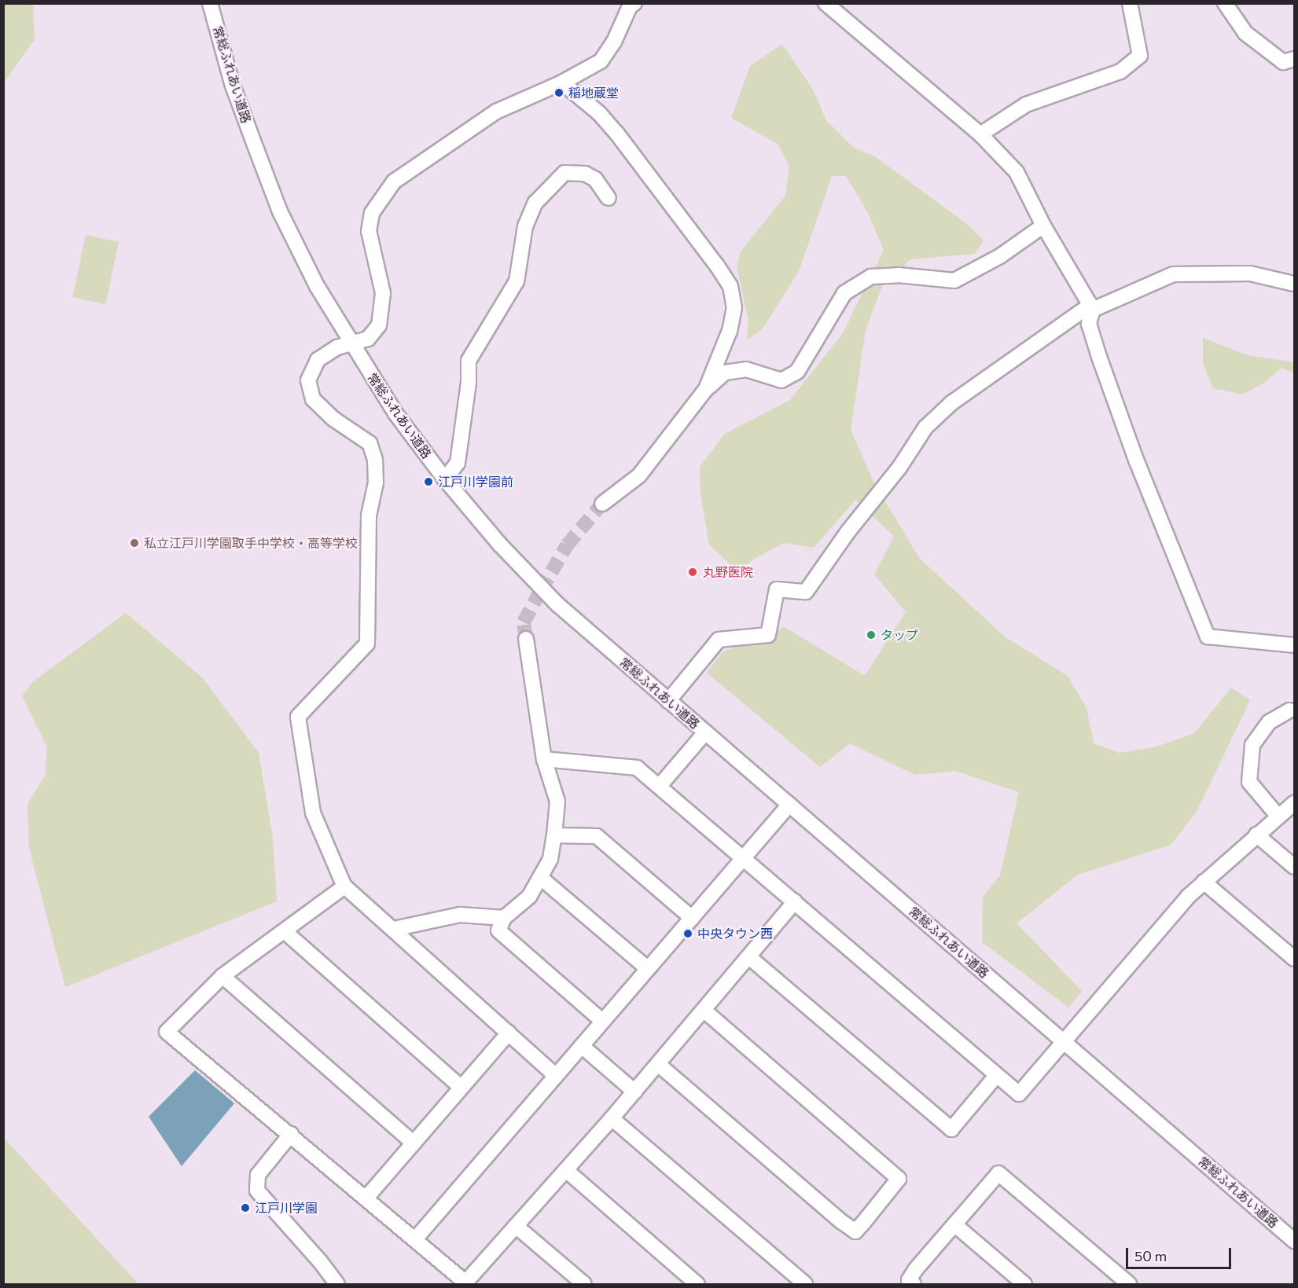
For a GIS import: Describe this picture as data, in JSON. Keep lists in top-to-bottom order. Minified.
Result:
{"streets":{"street":["常総ふれあい道路"]},"places":["稲地蔵堂","江戸川学園前","私立江戸川学園取手中学校・高等学校","丸野医院","タップ","中央タウン西","江戸川学園"],"scale_bar":"50 m"}
